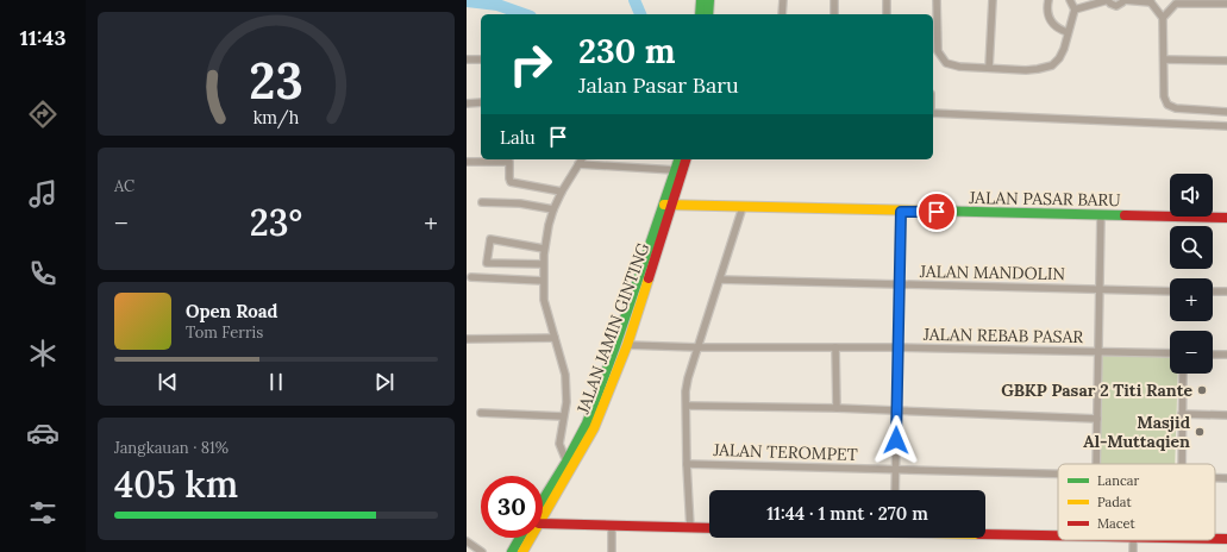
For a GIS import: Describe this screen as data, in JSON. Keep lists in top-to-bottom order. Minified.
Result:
{"streets":{"street":["JALAN PASAR BARU","JALAN MANDOLIN","JALAN JAMIN GINTING","JALAN REBAB PASAR","JALAN TEROMPET"]},"crossings":[["JALAN PASAR BARU","JALAN JAMIN GINTING"],["JALAN JAMIN GINTING","JALAN REBAB PASAR"]],"places":["GBKP Pasar 2 Titi Rante","Masjid Al-Muttaqien"],"legend":["Lancar","Padat","Macet"],"page":{"tabs":"11:43","turn":["230 m","Jalan Pasar Baru"],"then":"Lalu","tile":["AC",["Jangkauan · 81%","405 km"]],"map_buttons":["+","−"],"heat":["−","23°","+"],"song":["Open Road","Tom Ferris"],"limit":"30","trip":"11:44 · 1 mnt · 270 m","gauge":["23","km/h"]}}
